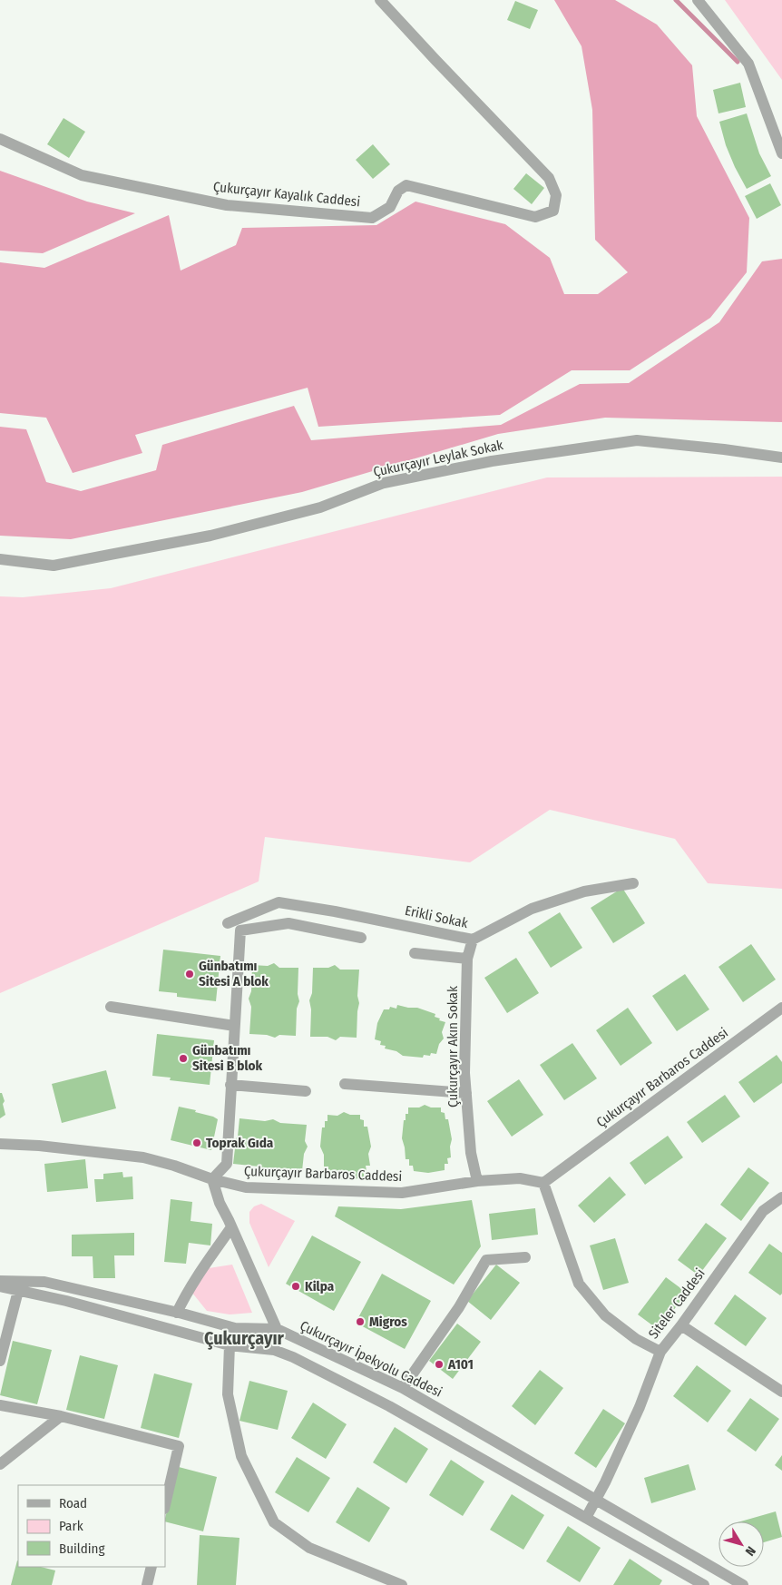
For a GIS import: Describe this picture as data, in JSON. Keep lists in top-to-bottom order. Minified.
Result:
{"streets":{"street":["Çukurçayır Kayalık Caddesi","Çukurçayır Leylak Sokak","Erikli Sokak","Çukurçayır Akın Sokak","Çukurçayır Barbaros Caddesi","Siteler Caddesi","Çukurçayır İpekyolu Caddesi"]},"crossings":[["Erikli Sokak","Çukurçayır Akın Sokak"],["Çukurçayır Akın Sokak","Çukurçayır Barbaros Caddesi"],["Siteler Caddesi","Çukurçayır İpekyolu Caddesi"]],"districts":["Çukurçayır"],"places":["Günbatımı Sitesi A blok","Günbatımı Sitesi B blok","Toprak Gıda","Kilpa","Migros","A101"],"legend":["Road","Park","Building"],"north":"bottom right"}
